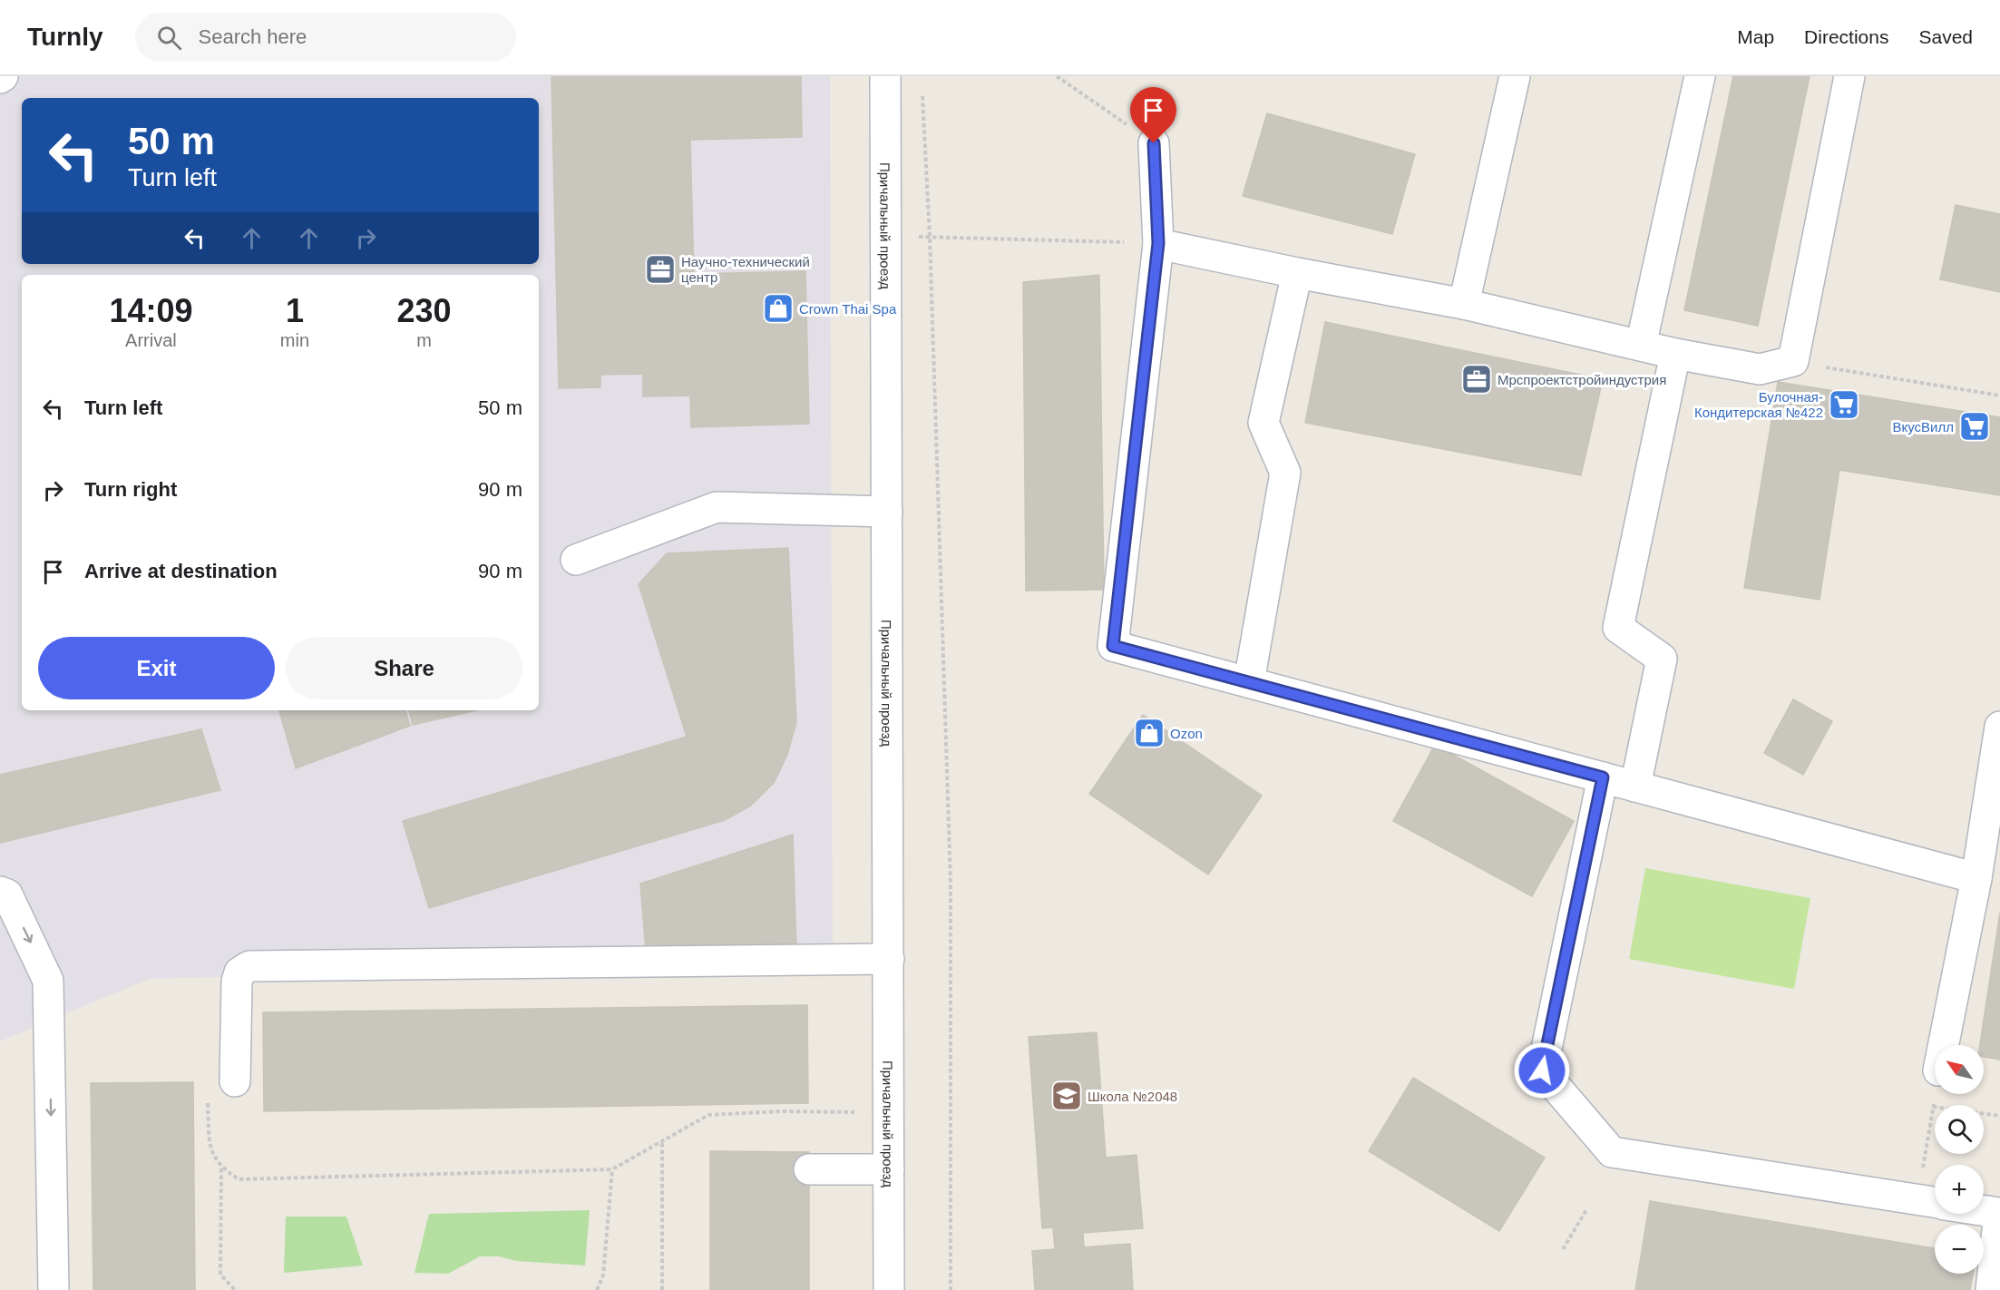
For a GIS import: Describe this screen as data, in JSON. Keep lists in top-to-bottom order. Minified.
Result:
{"streets":{"street":["Причальный проезд"]},"places":{"office":["Научно-технический центр","Мрспроектстройиндустрия"],"shop":["Crown Thai Spa","Ozon"],"supermarket":["Булочная- Кондитерская №422","ВкусВилл"],"school or university":["Школа №2048"]},"north":"top left","page":{"header":"Turnly","search":"Search here","nav":["Map","Directions","Saved"],"turn":["50 m","Turn left"],"eta":["14:09","Arrival","1","min","230","m"],"list":[{"name":"Turn left","value":"50 m"},{"name":"Turn right","value":"90 m"},{"name":"Arrive at destination","value":"90 m"}],"buttons":["Exit","Share"],"map_buttons":["+","−"]}}
